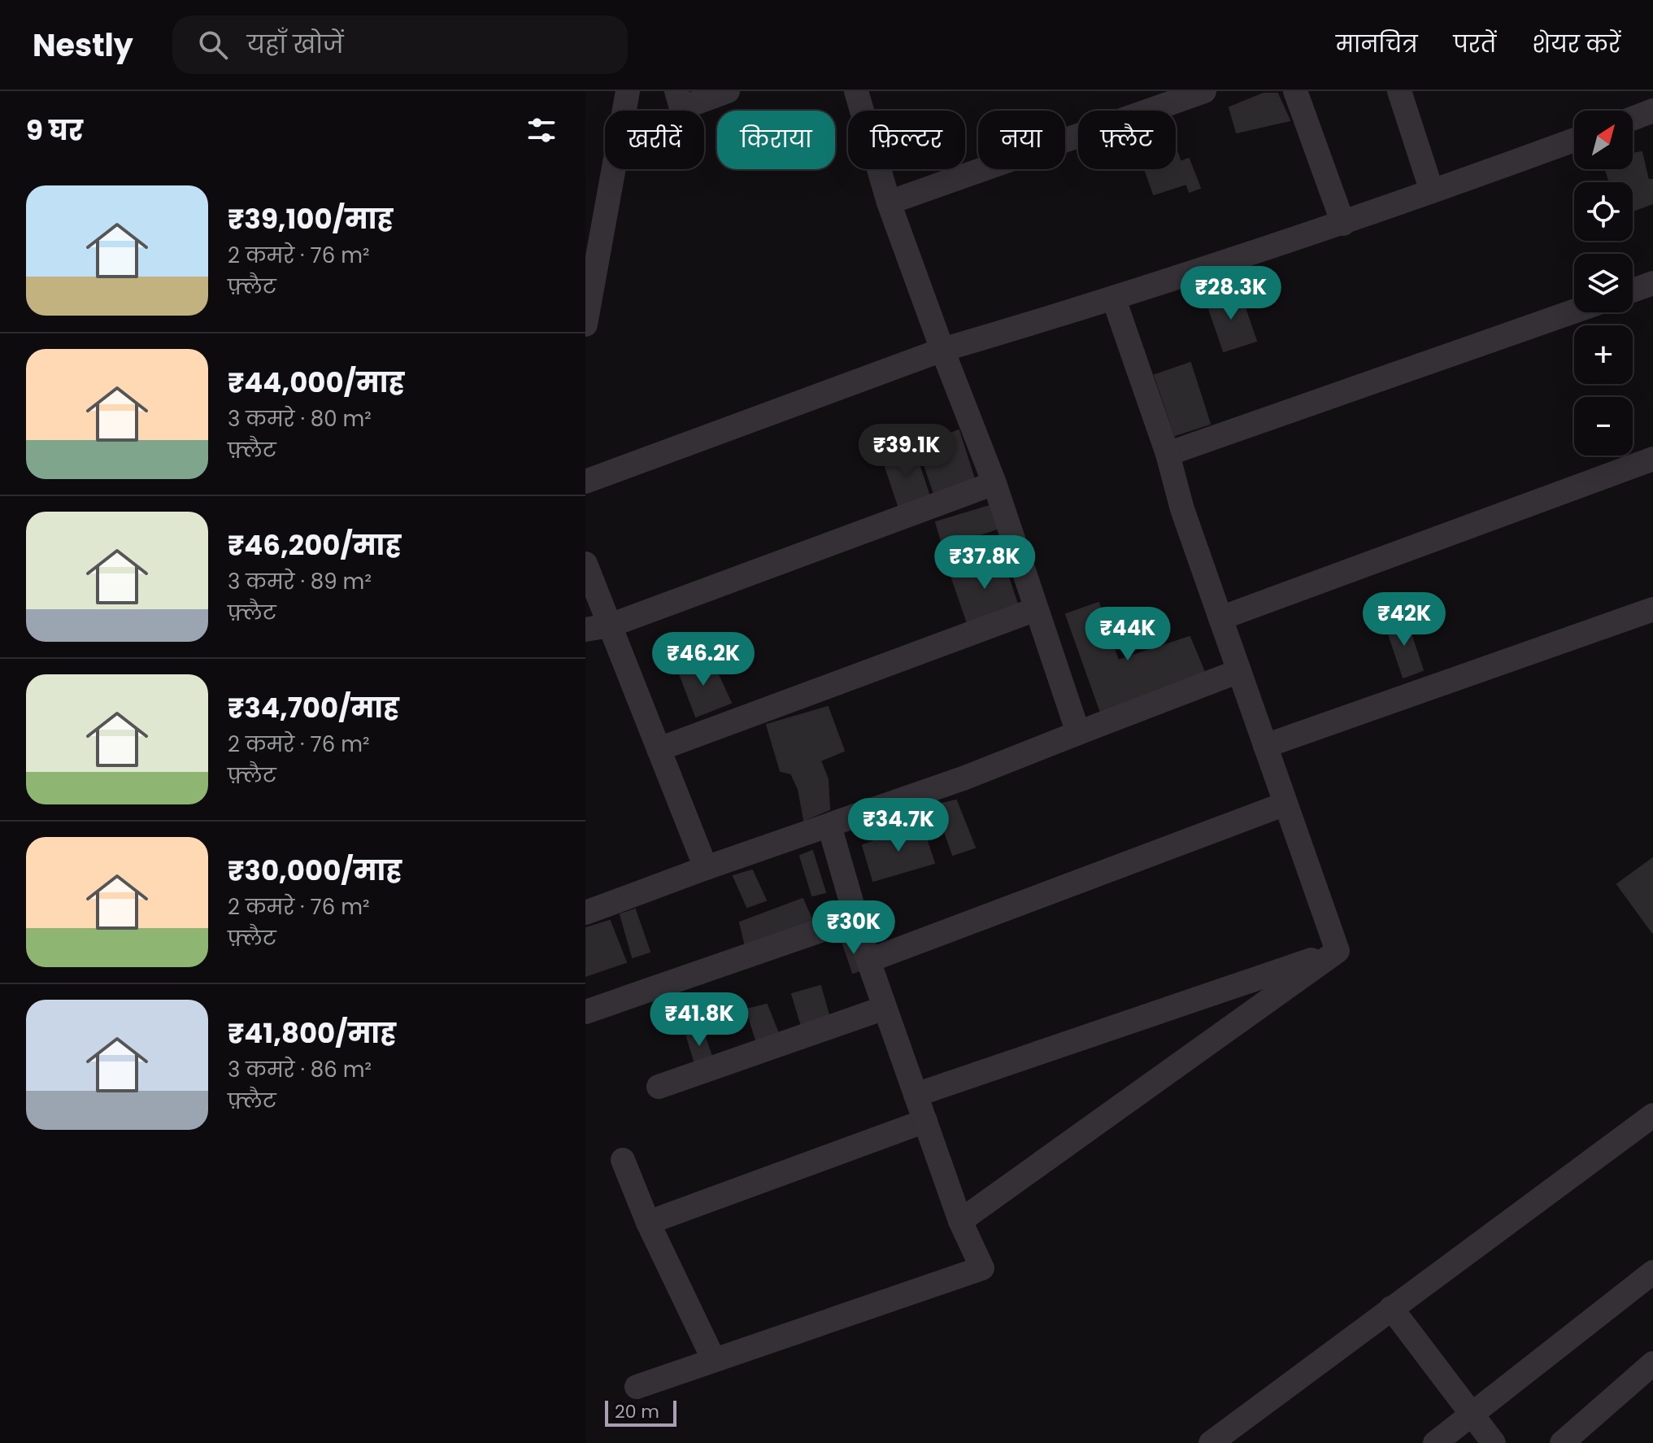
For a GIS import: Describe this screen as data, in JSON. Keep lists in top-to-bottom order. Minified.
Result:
{"scale_bar":"20 m","north":"top right","page":{"header":"Nestly","search":"यहाँ खोजें","nav":["मानचित्र","परतें","शेयर करें"],"heading":"9 घर","map_buttons":["+","−"],"chip":["खरीदें","किराया","फ़िल्टर","नया","फ़्लैट"],"list":[{"name":"₹39,100/माह","note":"2 कमरे · 76 m² · फ़्लैट"},{"name":"₹44,000/माह","note":"3 कमरे · 80 m² · फ़्लैट"},{"name":"₹46,200/माह","note":"3 कमरे · 89 m² · फ़्लैट"},{"name":"₹34,700/माह","note":"2 कमरे · 76 m² · फ़्लैट"},{"name":"₹30,000/माह","note":"2 कमरे · 76 m² · फ़्लैट"},{"name":"₹41,800/माह","note":"3 कमरे · 86 m² · फ़्लैट"}],"price":["₹28.3K","₹39.1K","₹37.8K","₹42K","₹44K","₹46.2K","₹34.7K","₹30K","₹41.8K"],"scale":"20 m"}}
